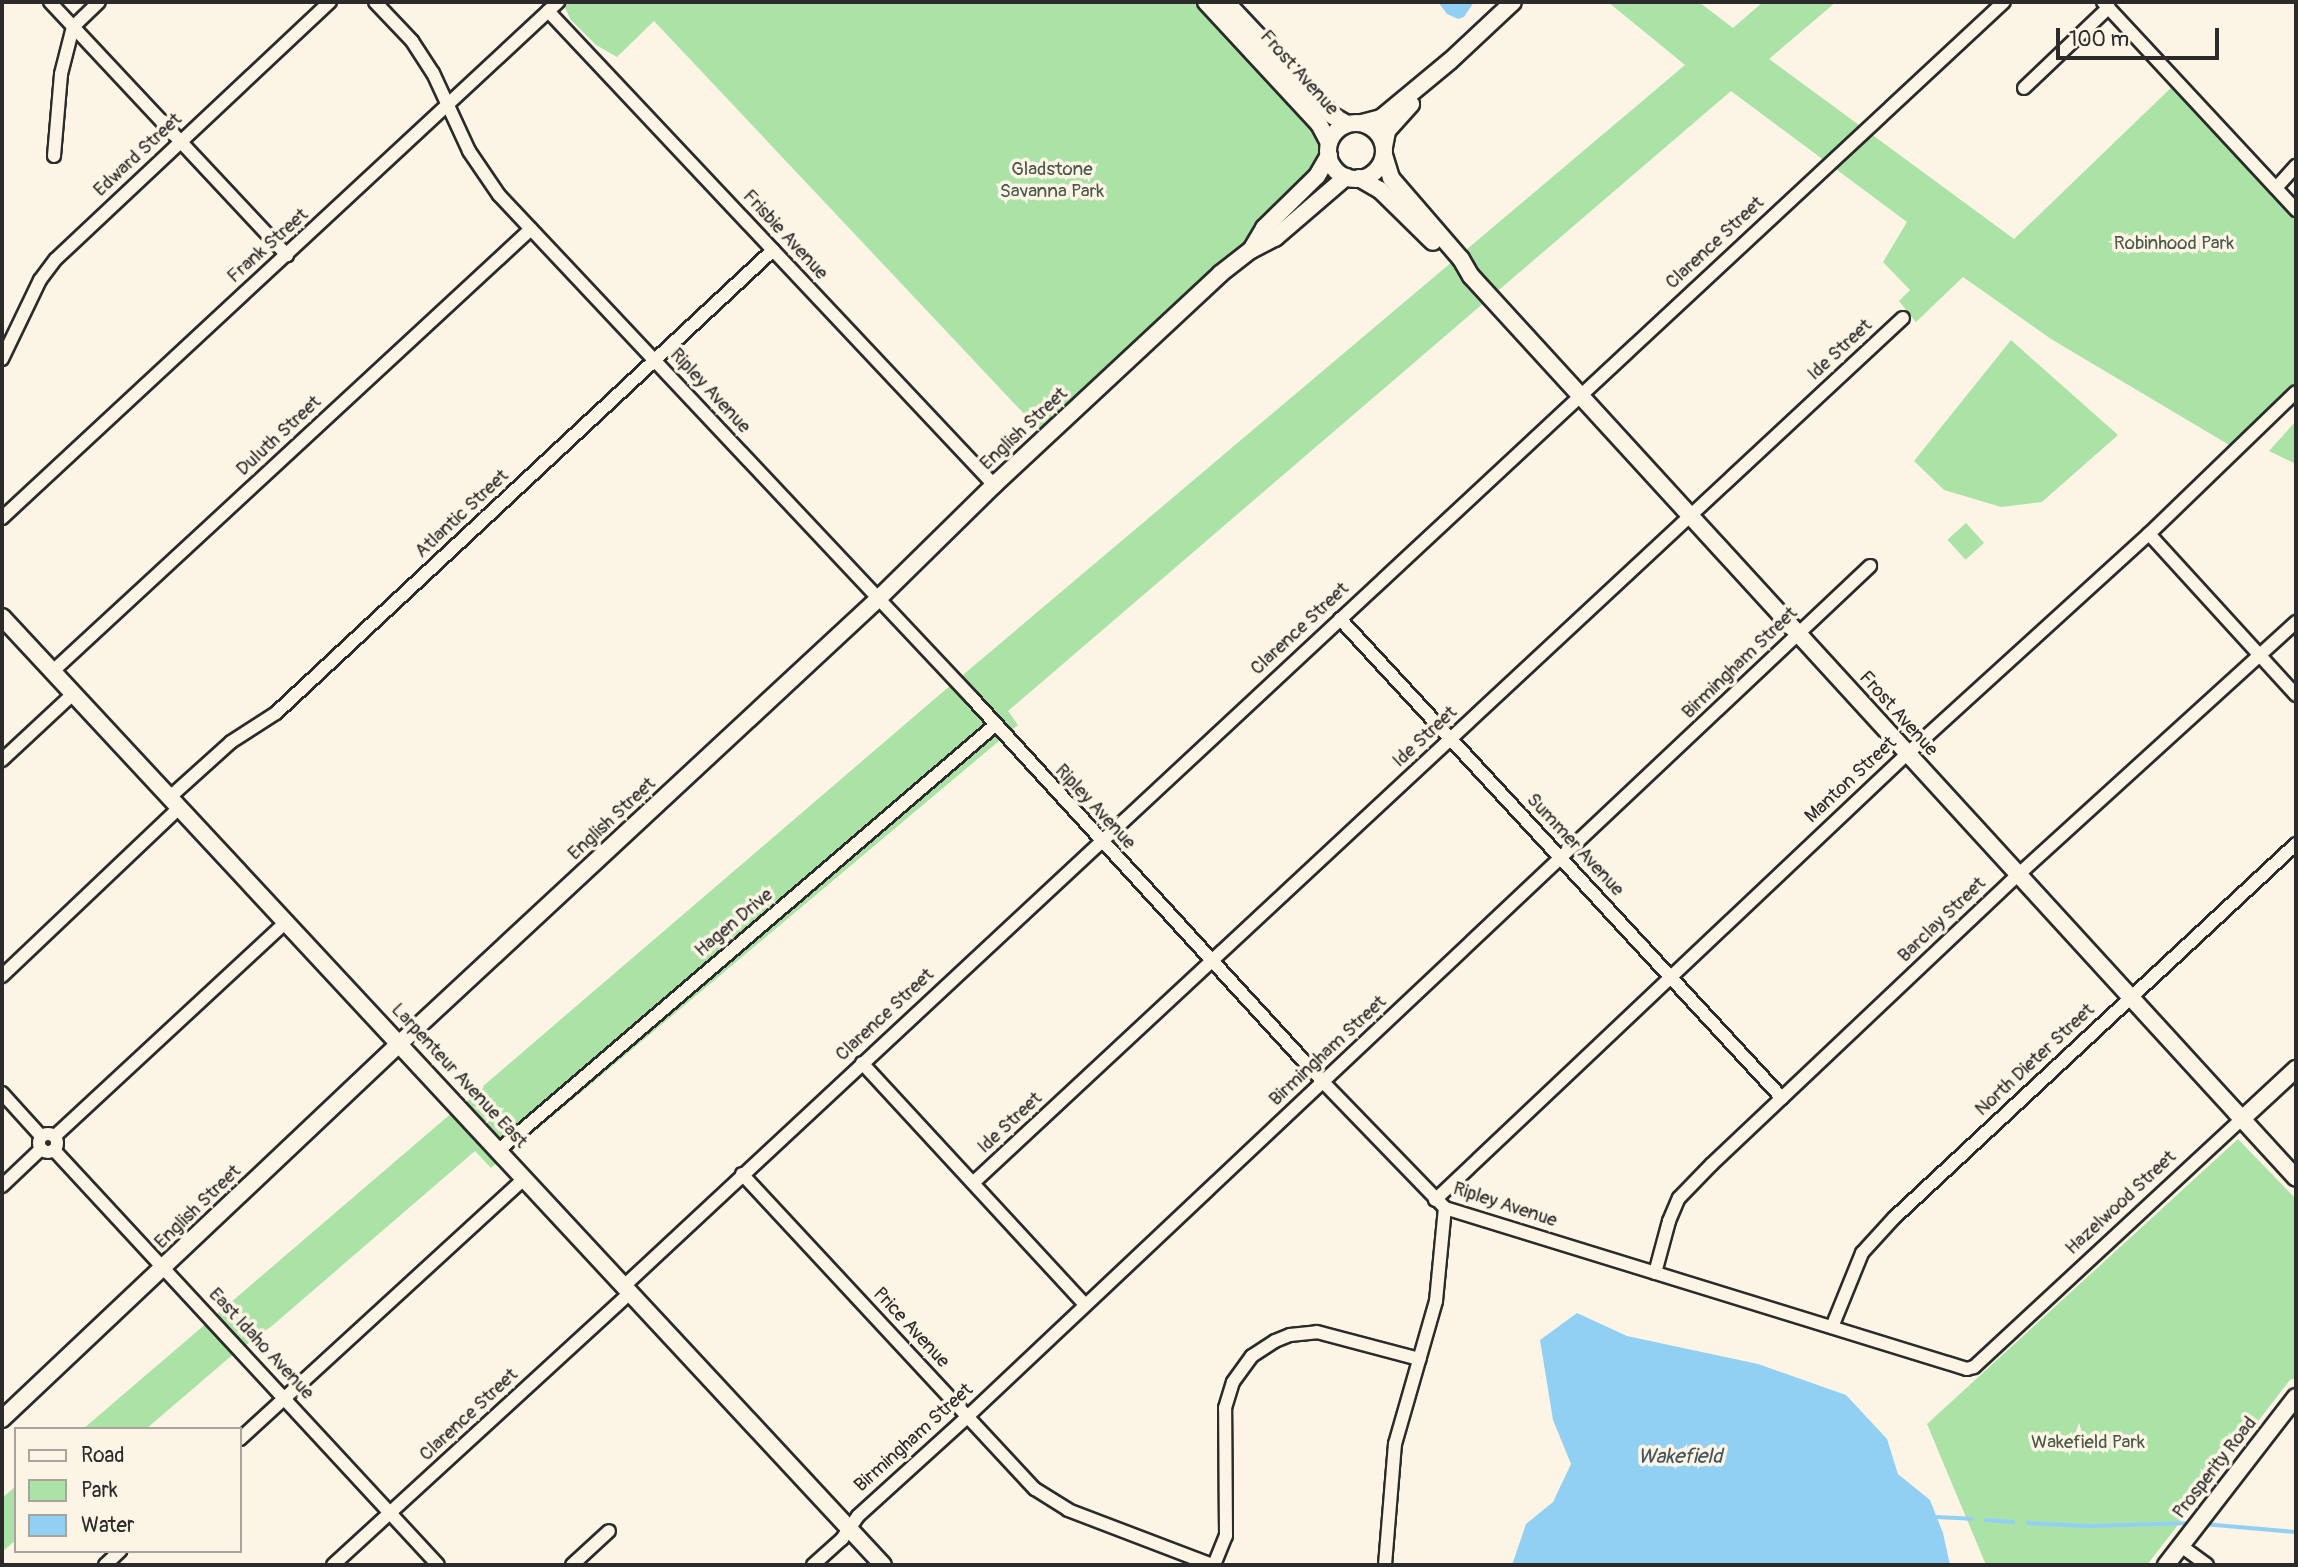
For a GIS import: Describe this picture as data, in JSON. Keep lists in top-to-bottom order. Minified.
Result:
{"streets":{"street":["Frost Avenue","Edward Street","Frisbie Avenue","Clarence Street","Frank Street","Ide Street","Ripley Avenue","English Street","Duluth Street","Atlantic Street","Birmingham Street","Manton Street","Summer Avenue","Barclay Street","Hagen Drive","North Dieter Street","Larpenteur Avenue East","Hazelwood Street","Price Avenue","East Idaho Avenue","Prosperity Road"]},"crossings":[["Frost Avenue","Clarence Street"],["Frost Avenue","Ide Street"],["Frost Avenue","English Street"],["Frost Avenue","Birmingham Street"],["Frost Avenue","Manton Street"],["Frost Avenue","Barclay Street"],["Frost Avenue","North Dieter Street"],["Frost Avenue","Hazelwood Street"],["Frisbie Avenue","Frank Street"],["Frisbie Avenue","English Street"],["Frisbie Avenue","Atlantic Street"],["Clarence Street","Ripley Avenue"],["Clarence Street","Summer Avenue"],["Clarence Street","Larpenteur Avenue East"],["Clarence Street","Price Avenue"],["Clarence Street","East Idaho Avenue"],["Frank Street","Ripley Avenue"],["Ide Street","Ripley Avenue"],["Ide Street","Summer Avenue"],["Ripley Avenue","English Street"],["Ripley Avenue","Duluth Street"],["Ripley Avenue","Atlantic Street"],["Ripley Avenue","Birmingham Street"],["Ripley Avenue","Manton Street"],["Ripley Avenue","Barclay Street"],["Ripley Avenue","Hagen Drive"],["Ripley Avenue","North Dieter Street"],["Ripley Avenue","Hazelwood Street"],["English Street","Larpenteur Avenue East"],["English Street","East Idaho Avenue"],["Duluth Street","Larpenteur Avenue East"],["Atlantic Street","Larpenteur Avenue East"],["Birmingham Street","Summer Avenue"],["Birmingham Street","Larpenteur Avenue East"],["Birmingham Street","Price Avenue"],["Manton Street","Summer Avenue"],["Summer Avenue","Barclay Street"],["Hagen Drive","Larpenteur Avenue East"]],"water":["Wakefield"],"parks":["Gladstone Savanna Park","Robinhood Park","Wakefield Park"],"legend":["Road","Park","Water"],"scale_bar":"100 m"}
